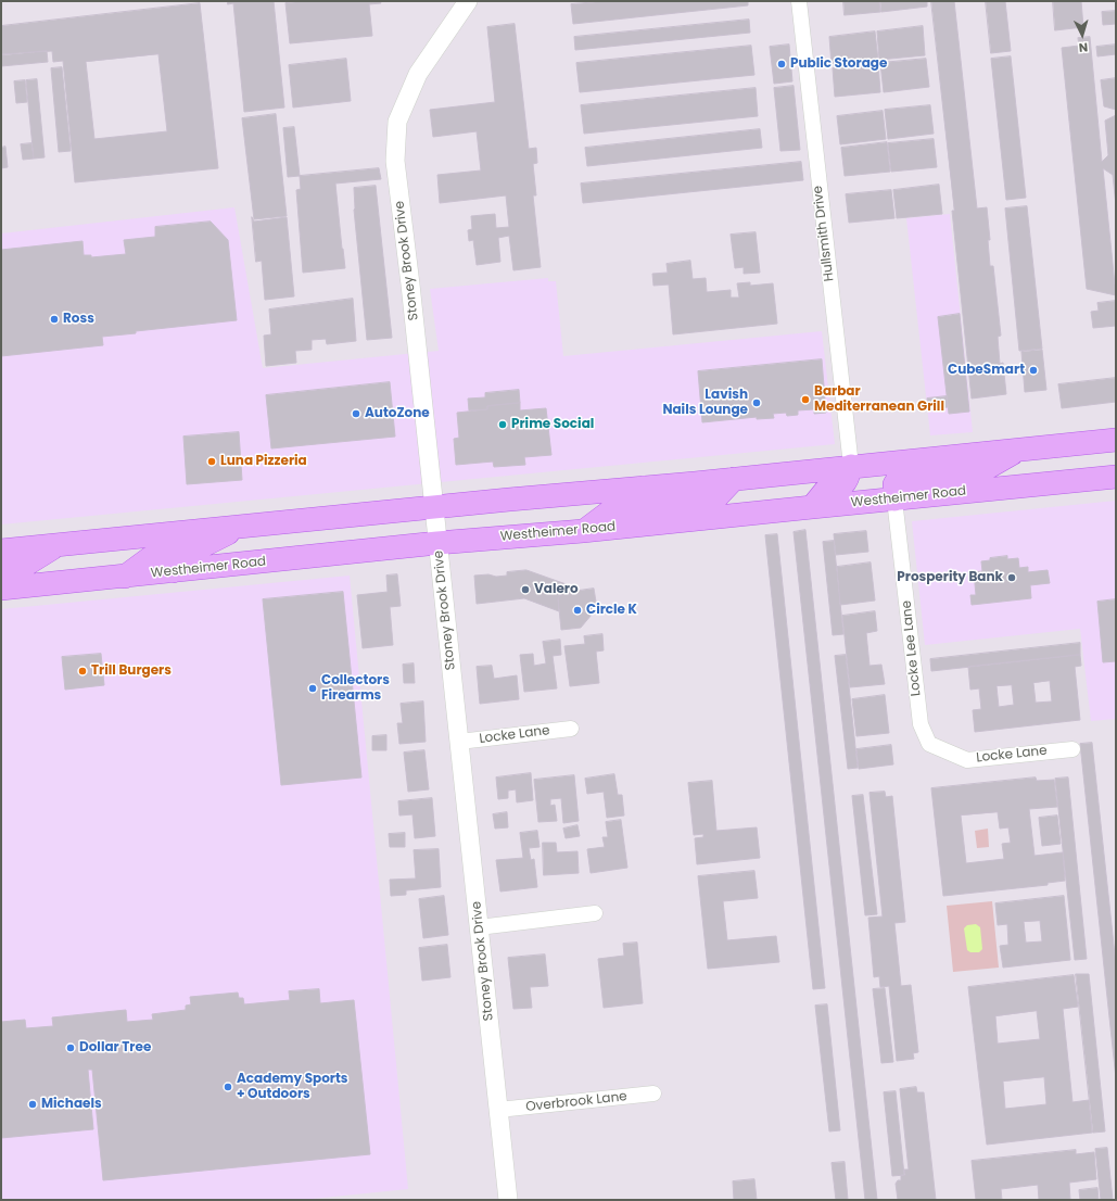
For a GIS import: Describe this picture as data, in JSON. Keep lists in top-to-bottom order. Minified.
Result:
{"streets":{"main road":["Westheimer Road"],"street":["Hullsmith Drive","Stoney Brook Drive","Locke Lee Lane","Locke Lane","Overbrook Lane"]},"crossings":[["Stoney Brook Drive","Westheimer Road"],["Stoney Brook Drive","Locke Lane"],["Stoney Brook Drive","Overbrook Lane"],["Westheimer Road","Locke Lee Lane"],["Locke Lee Lane","Locke Lane"]],"places":["Public Storage","Ross","CubeSmart","Barbar Mediterranean Grill","Lavish Nails Lounge","AutoZone","Prime Social","Luna Pizzeria","Prosperity Bank","Valero","Circle K","Trill Burgers","Collectors Firearms","Dollar Tree","Academy Sports + Outdoors","Michaels"],"north":"bottom"}
